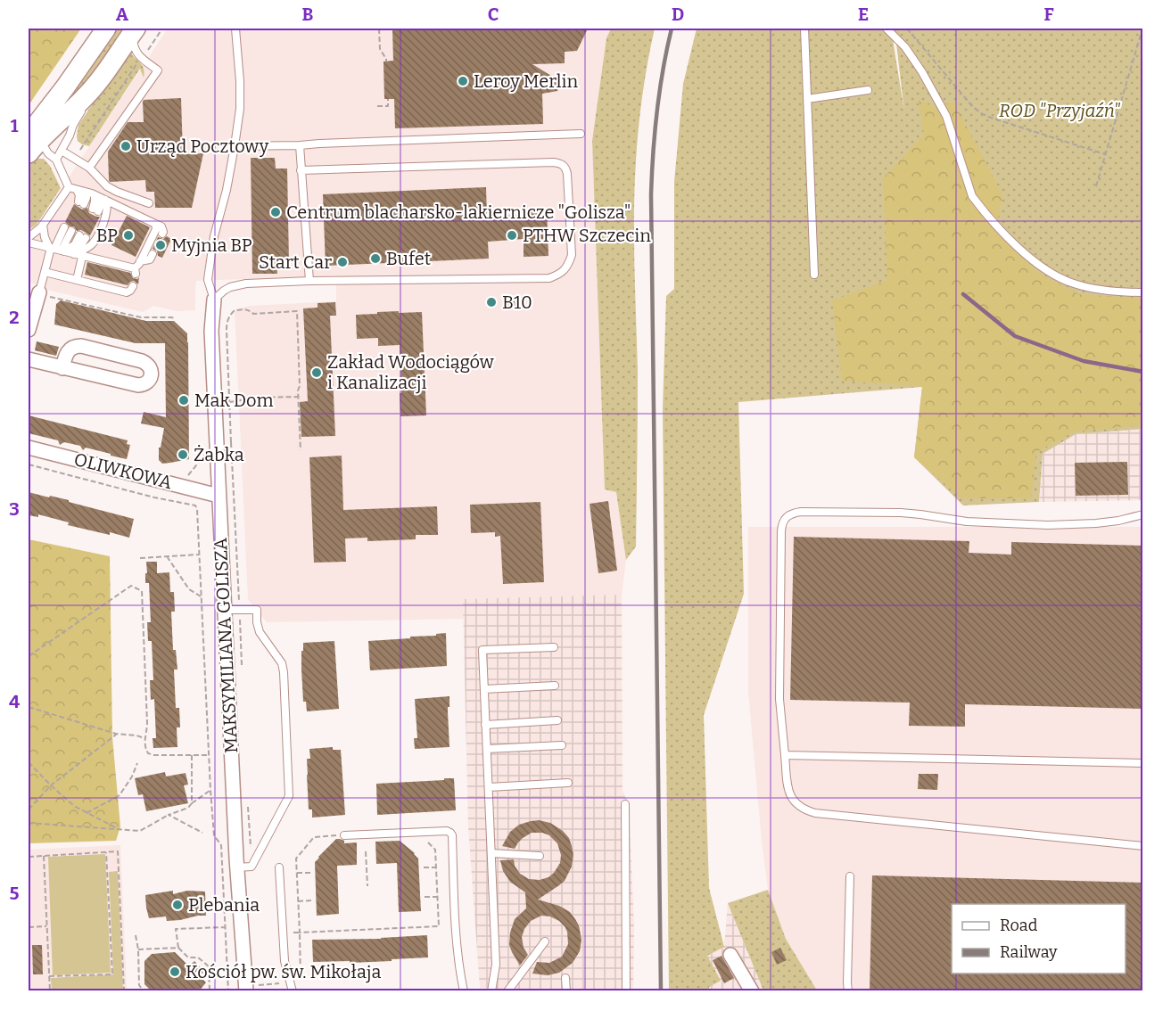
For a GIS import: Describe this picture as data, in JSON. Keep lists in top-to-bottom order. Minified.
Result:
{"streets":{"street":["OLIWKOWA","MAKSYMILIANA GOLISZA"]},"crossings":[["OLIWKOWA","MAKSYMILIANA GOLISZA"]],"parks":["ROD \"Przyjaźń\""],"places":["Leroy Merlin","Urząd Pocztowy","Centrum blacharsko-lakiernicze \"Golisza\"","BP","PTHW Szczecin","Myjnia BP","Bufet","Start Car","B10","Zakład Wodociągów i Kanalizacji","Mak Dom","Żabka","Plebania","Kościół pw. św. Mikołaja"],"legend":["Road","Railway"],"grid":{"columns":["A","B","C","D","E","F"],"rows":["1","2","3","4","5"]}}
